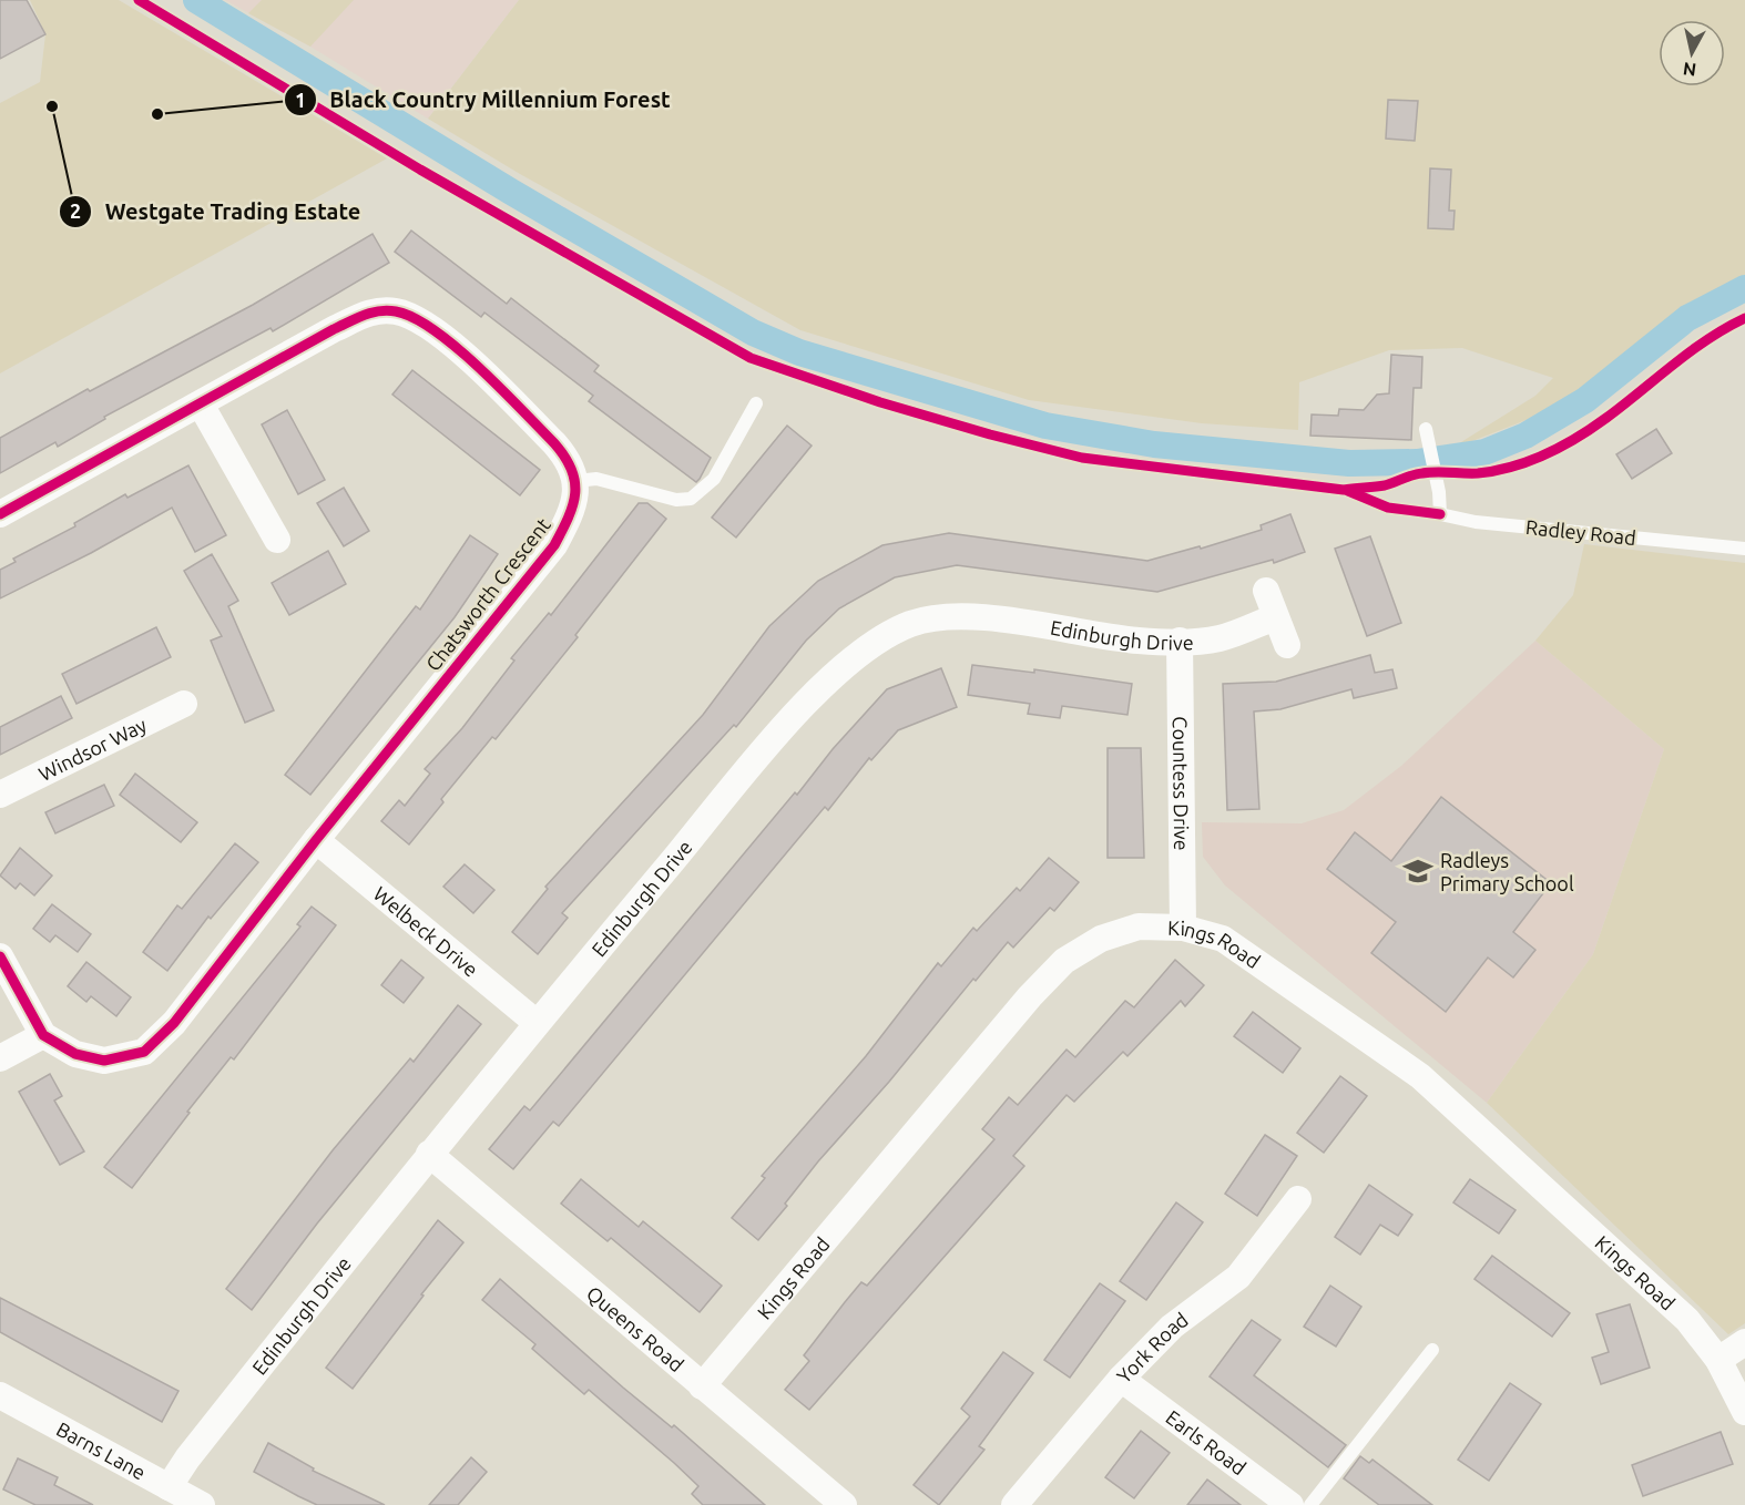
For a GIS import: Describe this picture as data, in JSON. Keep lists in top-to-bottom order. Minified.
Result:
{"streets":{"street":["Chatsworth Crescent","Edinburgh Drive","Windsor Way","Countess Drive","Welbeck Drive","Kings Road","Queens Road","York Road","Earls Road","Barns Lane"],"lane":["Radley Road"]},"crossings":[["Chatsworth Crescent","Welbeck Drive"],["Edinburgh Drive","Countess Drive"],["Edinburgh Drive","Welbeck Drive"],["Edinburgh Drive","Queens Road"],["Edinburgh Drive","Barns Lane"],["Countess Drive","Kings Road"],["Kings Road","Queens Road"],["York Road","Earls Road"]],"places":{"other":["Westgate Trading Estate","Black Country Millennium Forest"],"school or university":["Radleys Primary School"]},"north":"bottom"}
